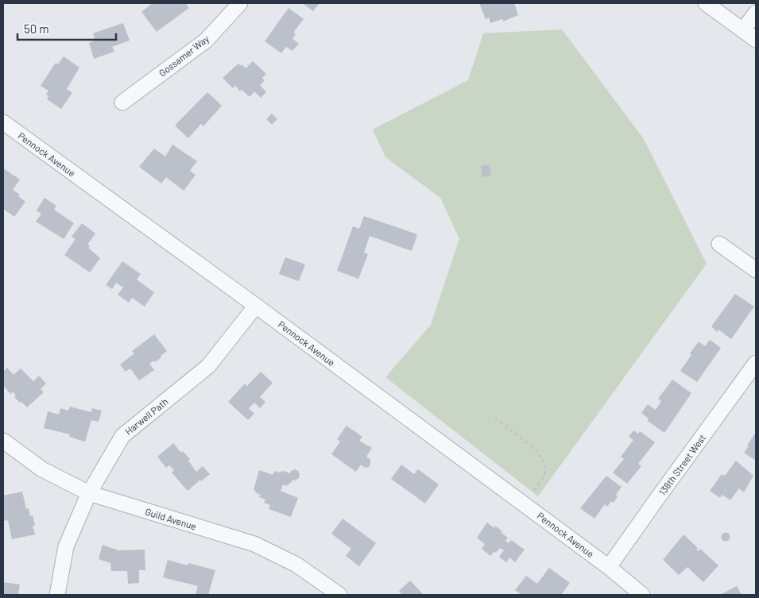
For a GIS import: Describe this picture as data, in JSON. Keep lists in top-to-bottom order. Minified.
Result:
{"streets":{"street":["Gossamer Way","Pennock Avenue","Harwell Path","138th Street West","Guild Avenue"]},"crossings":[["Pennock Avenue","Harwell Path"],["Pennock Avenue","138th Street West"],["Harwell Path","Guild Avenue"]],"scale_bar":"50 m"}
